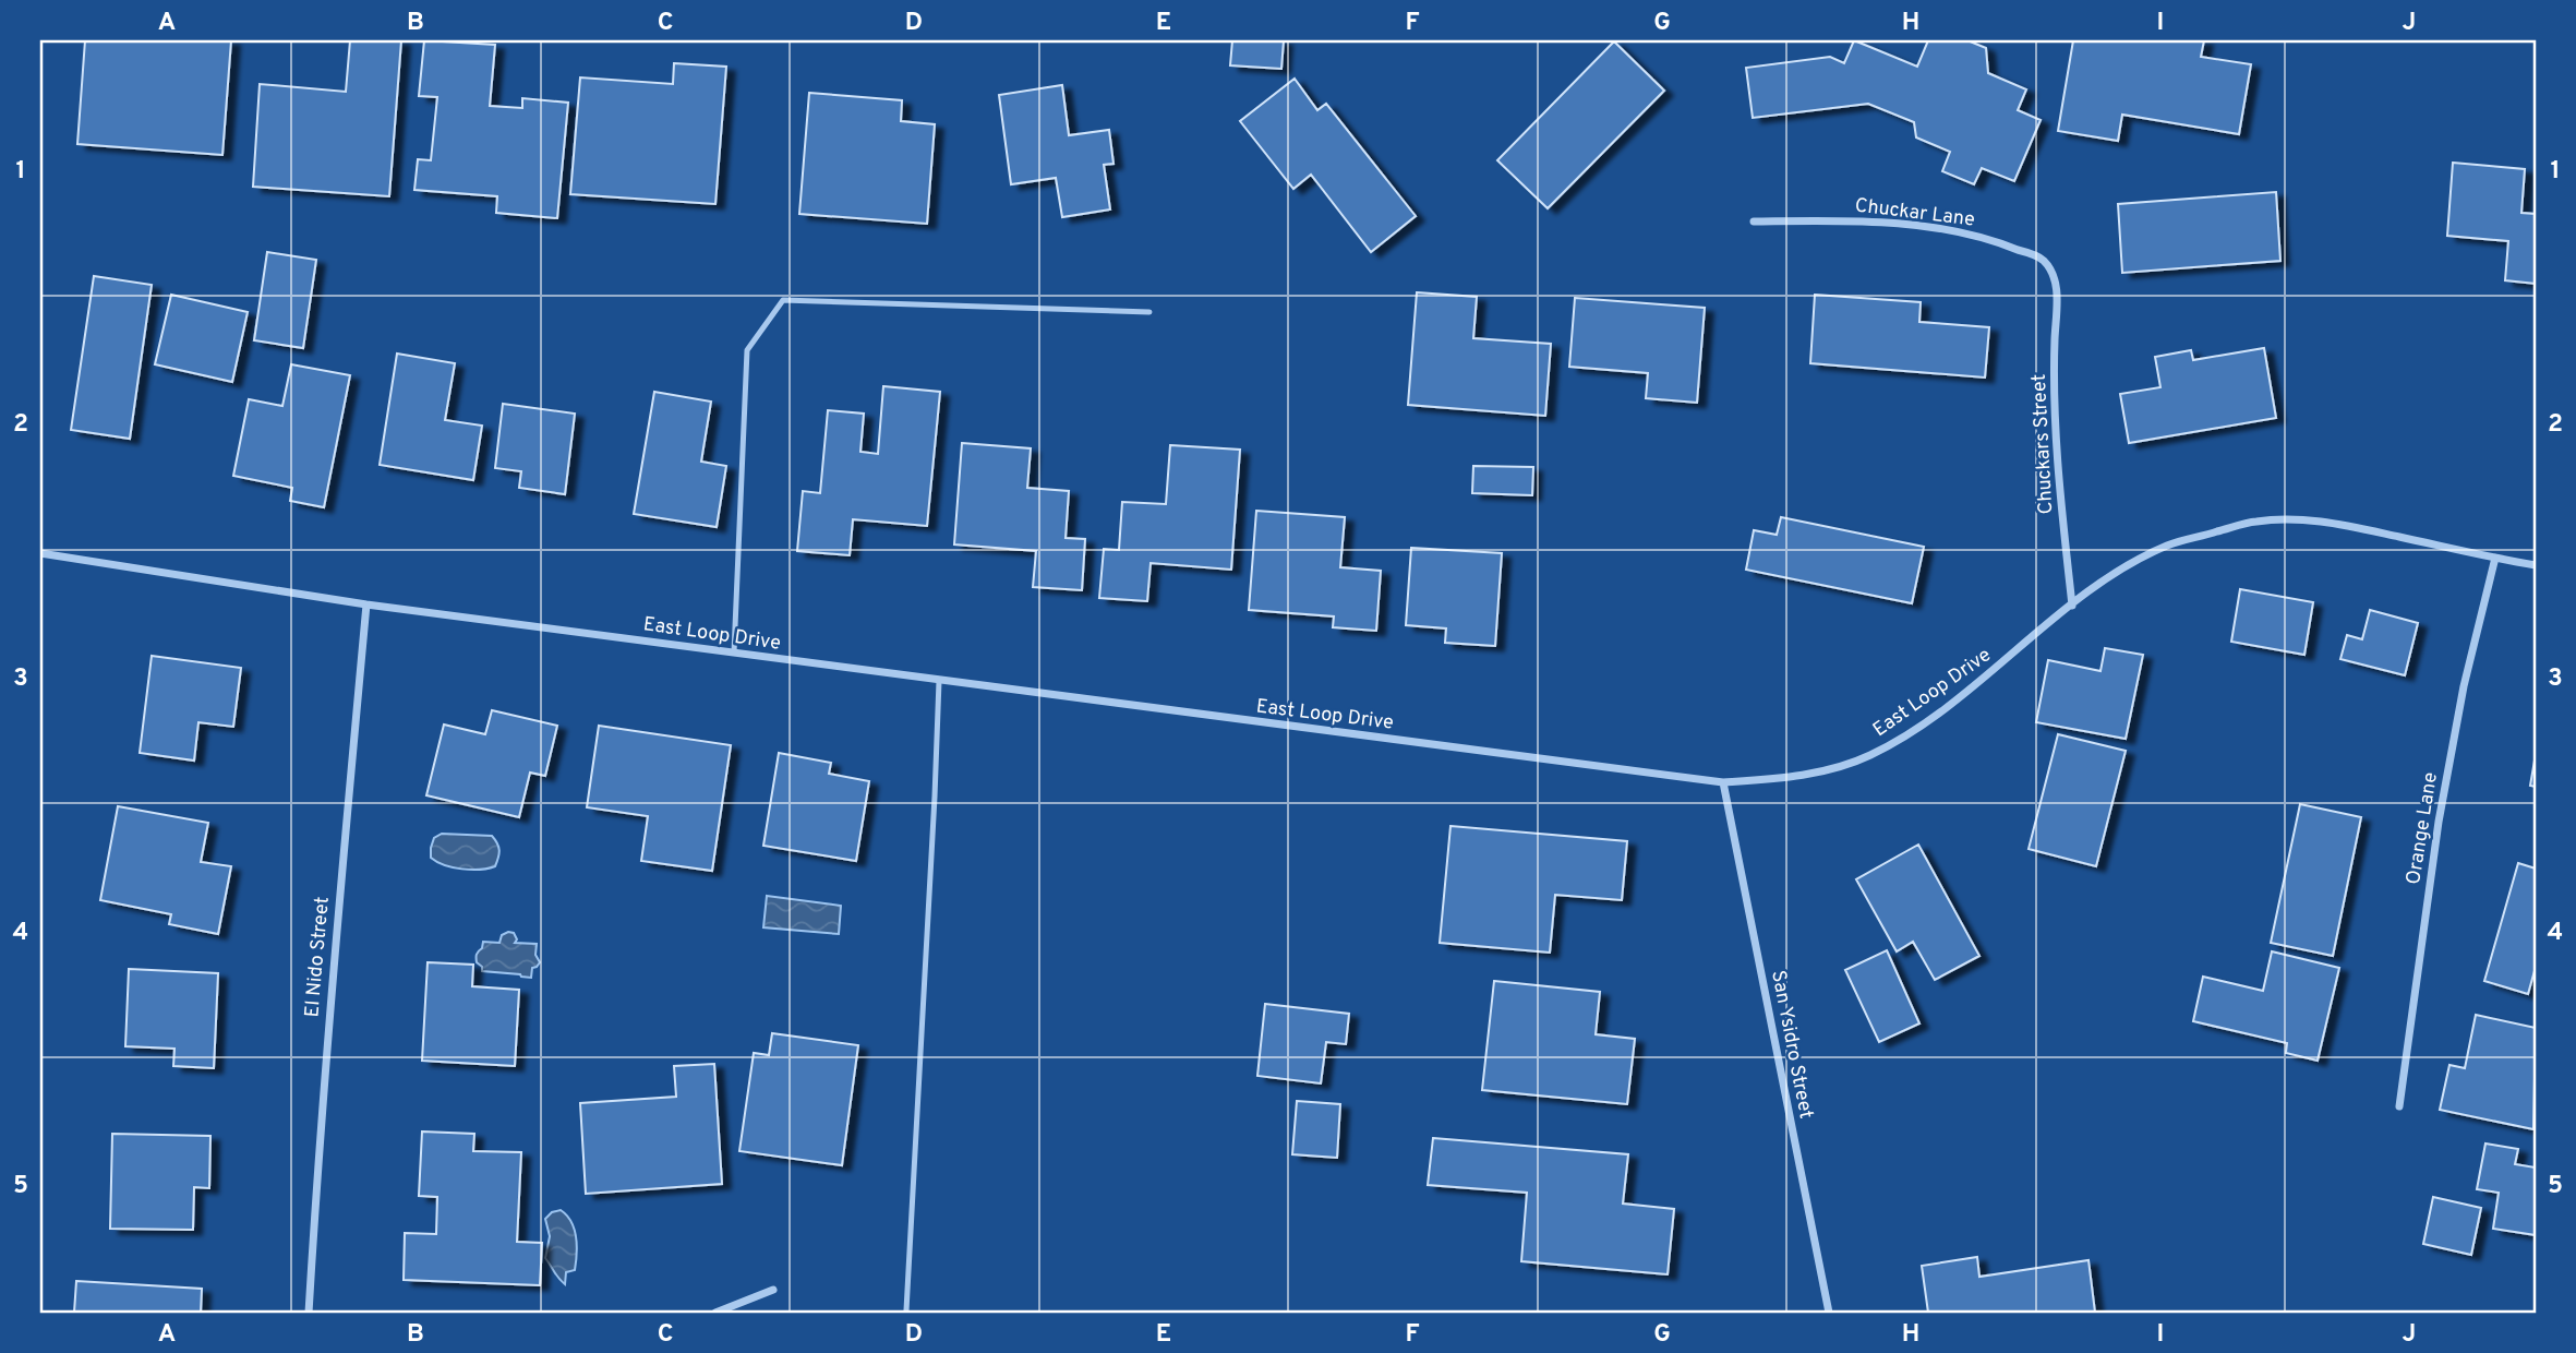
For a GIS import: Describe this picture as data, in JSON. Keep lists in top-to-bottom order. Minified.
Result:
{"streets":{"street":["Chuckar Lane","Chuckars Street","East Loop Drive","Orange Lane","El Nido Street","San Ysidro Street"]},"crossings":[["Chuckar Lane","Chuckars Street"],["Chuckars Street","East Loop Drive"],["East Loop Drive","Orange Lane"],["East Loop Drive","El Nido Street"],["East Loop Drive","San Ysidro Street"]],"grid":{"columns":["A","B","C","D","E","F","G","H","I","J"],"rows":["1","2","3","4","5"]}}
